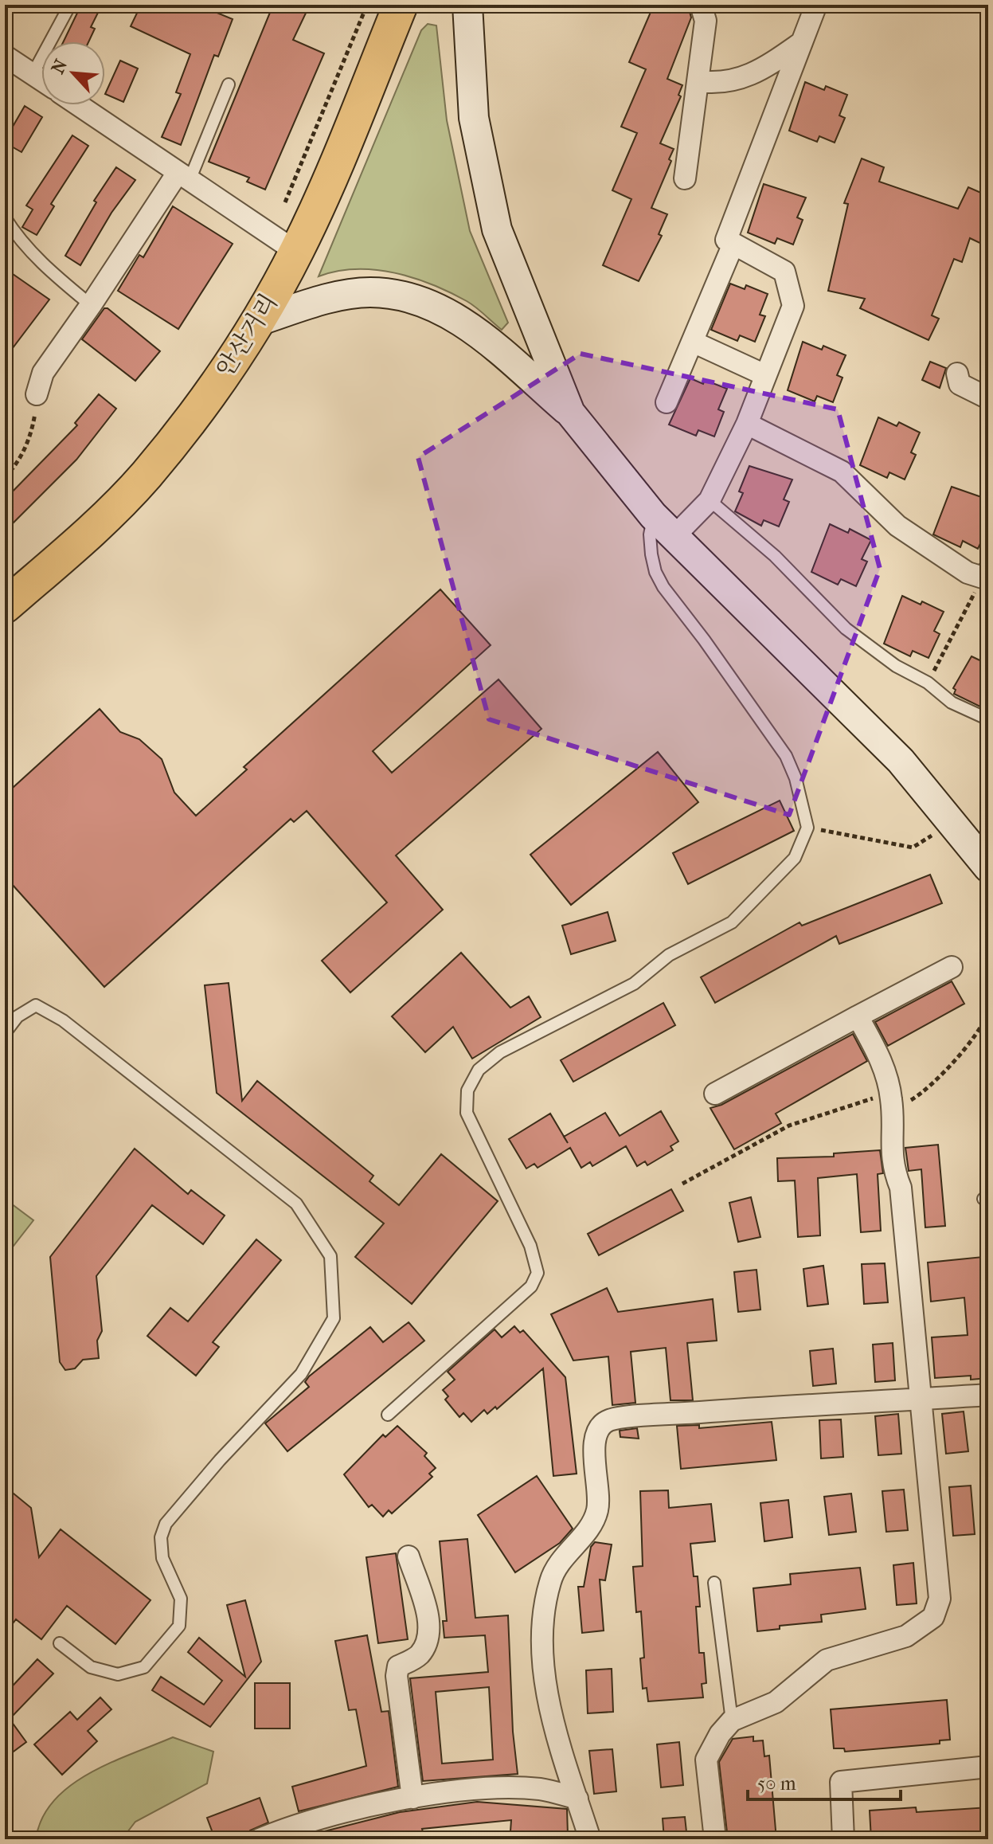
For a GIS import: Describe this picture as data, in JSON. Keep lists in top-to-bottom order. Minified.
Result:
{"streets":{"main road":["안산거리"]},"scale_bar":"50 m","north":"top left"}
